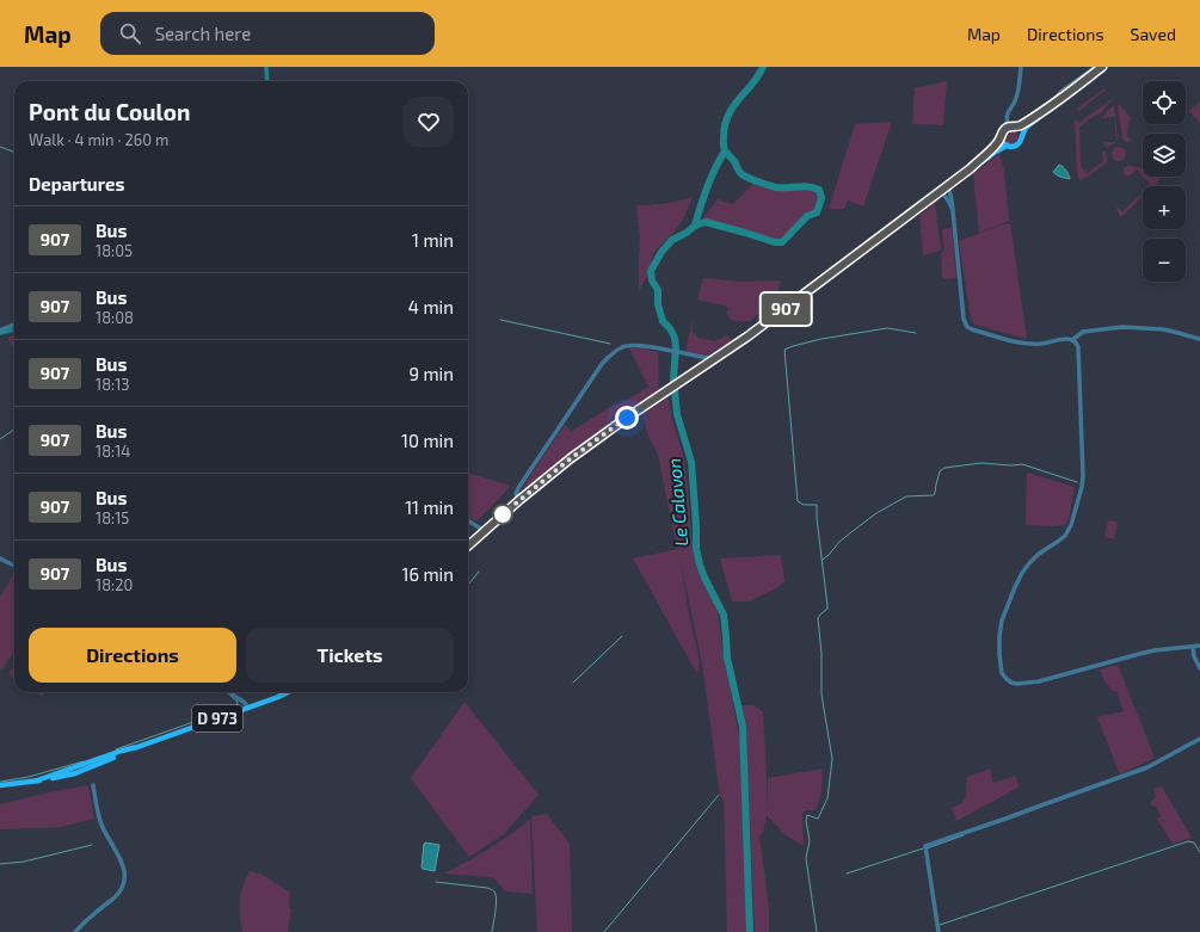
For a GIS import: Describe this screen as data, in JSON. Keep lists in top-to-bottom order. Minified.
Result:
{"streets":{"main road":["D 973"]},"water":["Le Calavon"],"lines":["bus line 907"],"page":{"header":"Map","search":"Search here","nav":["Map","Directions","Saved"],"on_map":"907","map_buttons":["+","−"],"heading":[["Pont du Coulon","Walk · 4 min · 260 m"],"Departures"],"list":[{"mark":"907","name":"Bus","note":"18:05","value":"1 min"},{"mark":"907","name":"Bus","note":"18:08","value":"4 min"},{"mark":"907","name":"Bus","note":"18:13","value":"9 min"},{"mark":"907","name":"Bus","note":"18:14","value":"10 min"},{"mark":"907","name":"Bus","note":"18:15","value":"11 min"},{"mark":"907","name":"Bus","note":"18:20","value":"16 min"}],"buttons":["Directions","Tickets"]}}
